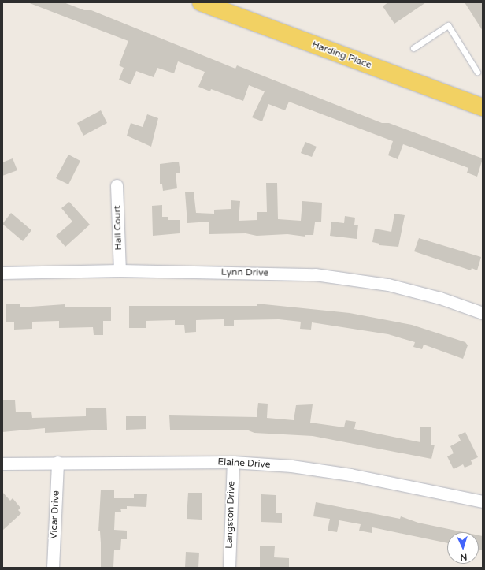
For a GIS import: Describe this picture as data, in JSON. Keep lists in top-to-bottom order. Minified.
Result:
{"streets":{"main road":["Harding Place"],"street":["Hall Court","Lynn Drive","Elaine Drive","Vicar Drive","Langston Drive"]},"crossings":[["Hall Court","Lynn Drive"],["Elaine Drive","Vicar Drive"],["Elaine Drive","Langston Drive"]],"north":"bottom"}
